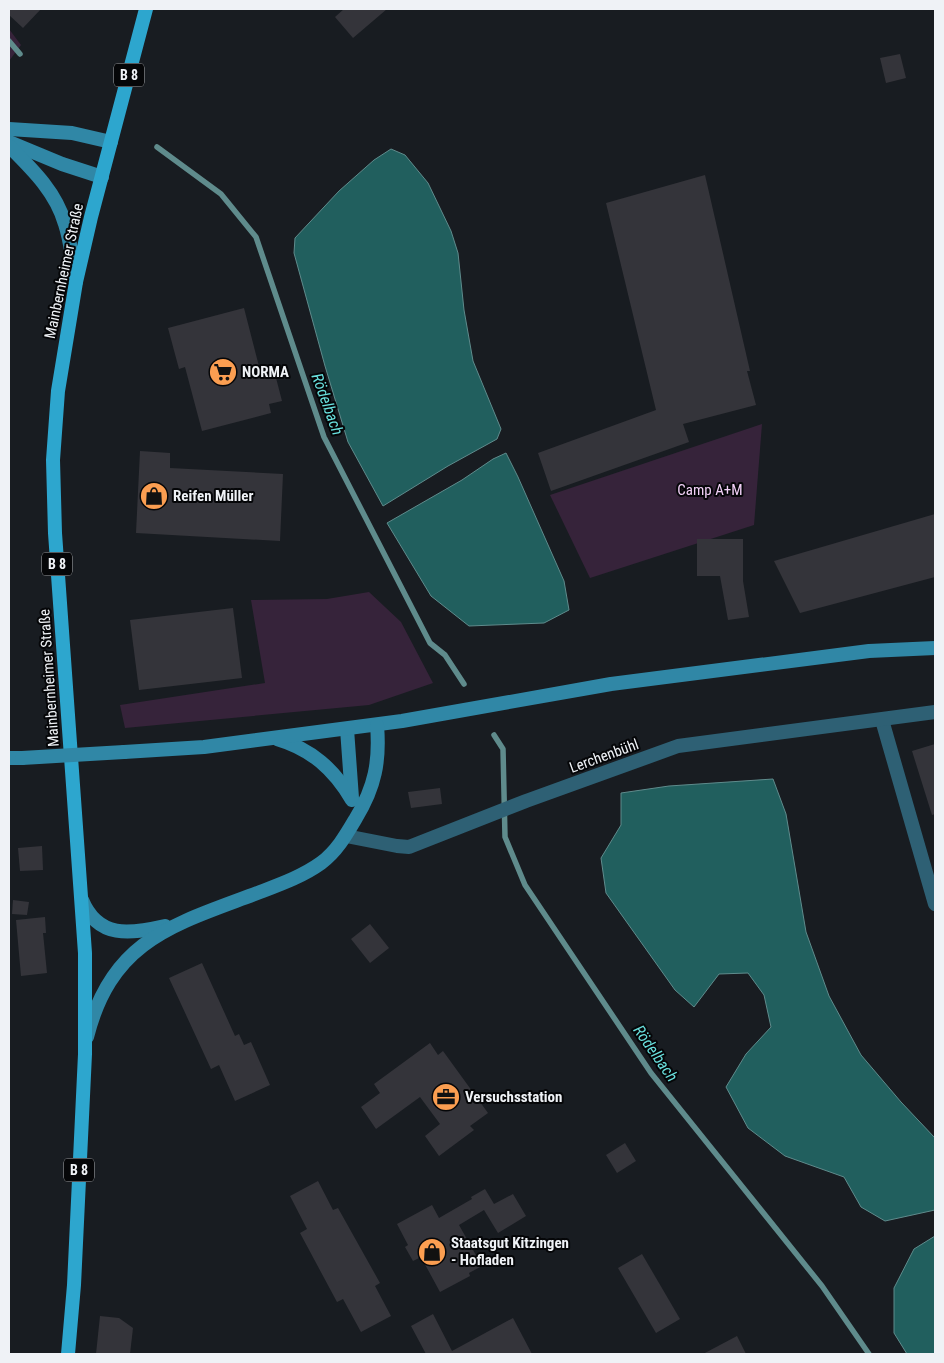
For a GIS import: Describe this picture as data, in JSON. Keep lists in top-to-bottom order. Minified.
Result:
{"streets":{"main road":["B 8","Mainbernheimer Straße"],"street":["Lerchenbühl"]},"water":["Rödelbach"],"parks":["Camp A+M"],"places":{"supermarket":["NORMA"],"shop":["Reifen Müller","Staatsgut Kitzingen - Hofladen"],"office":["Versuchsstation"]}}
